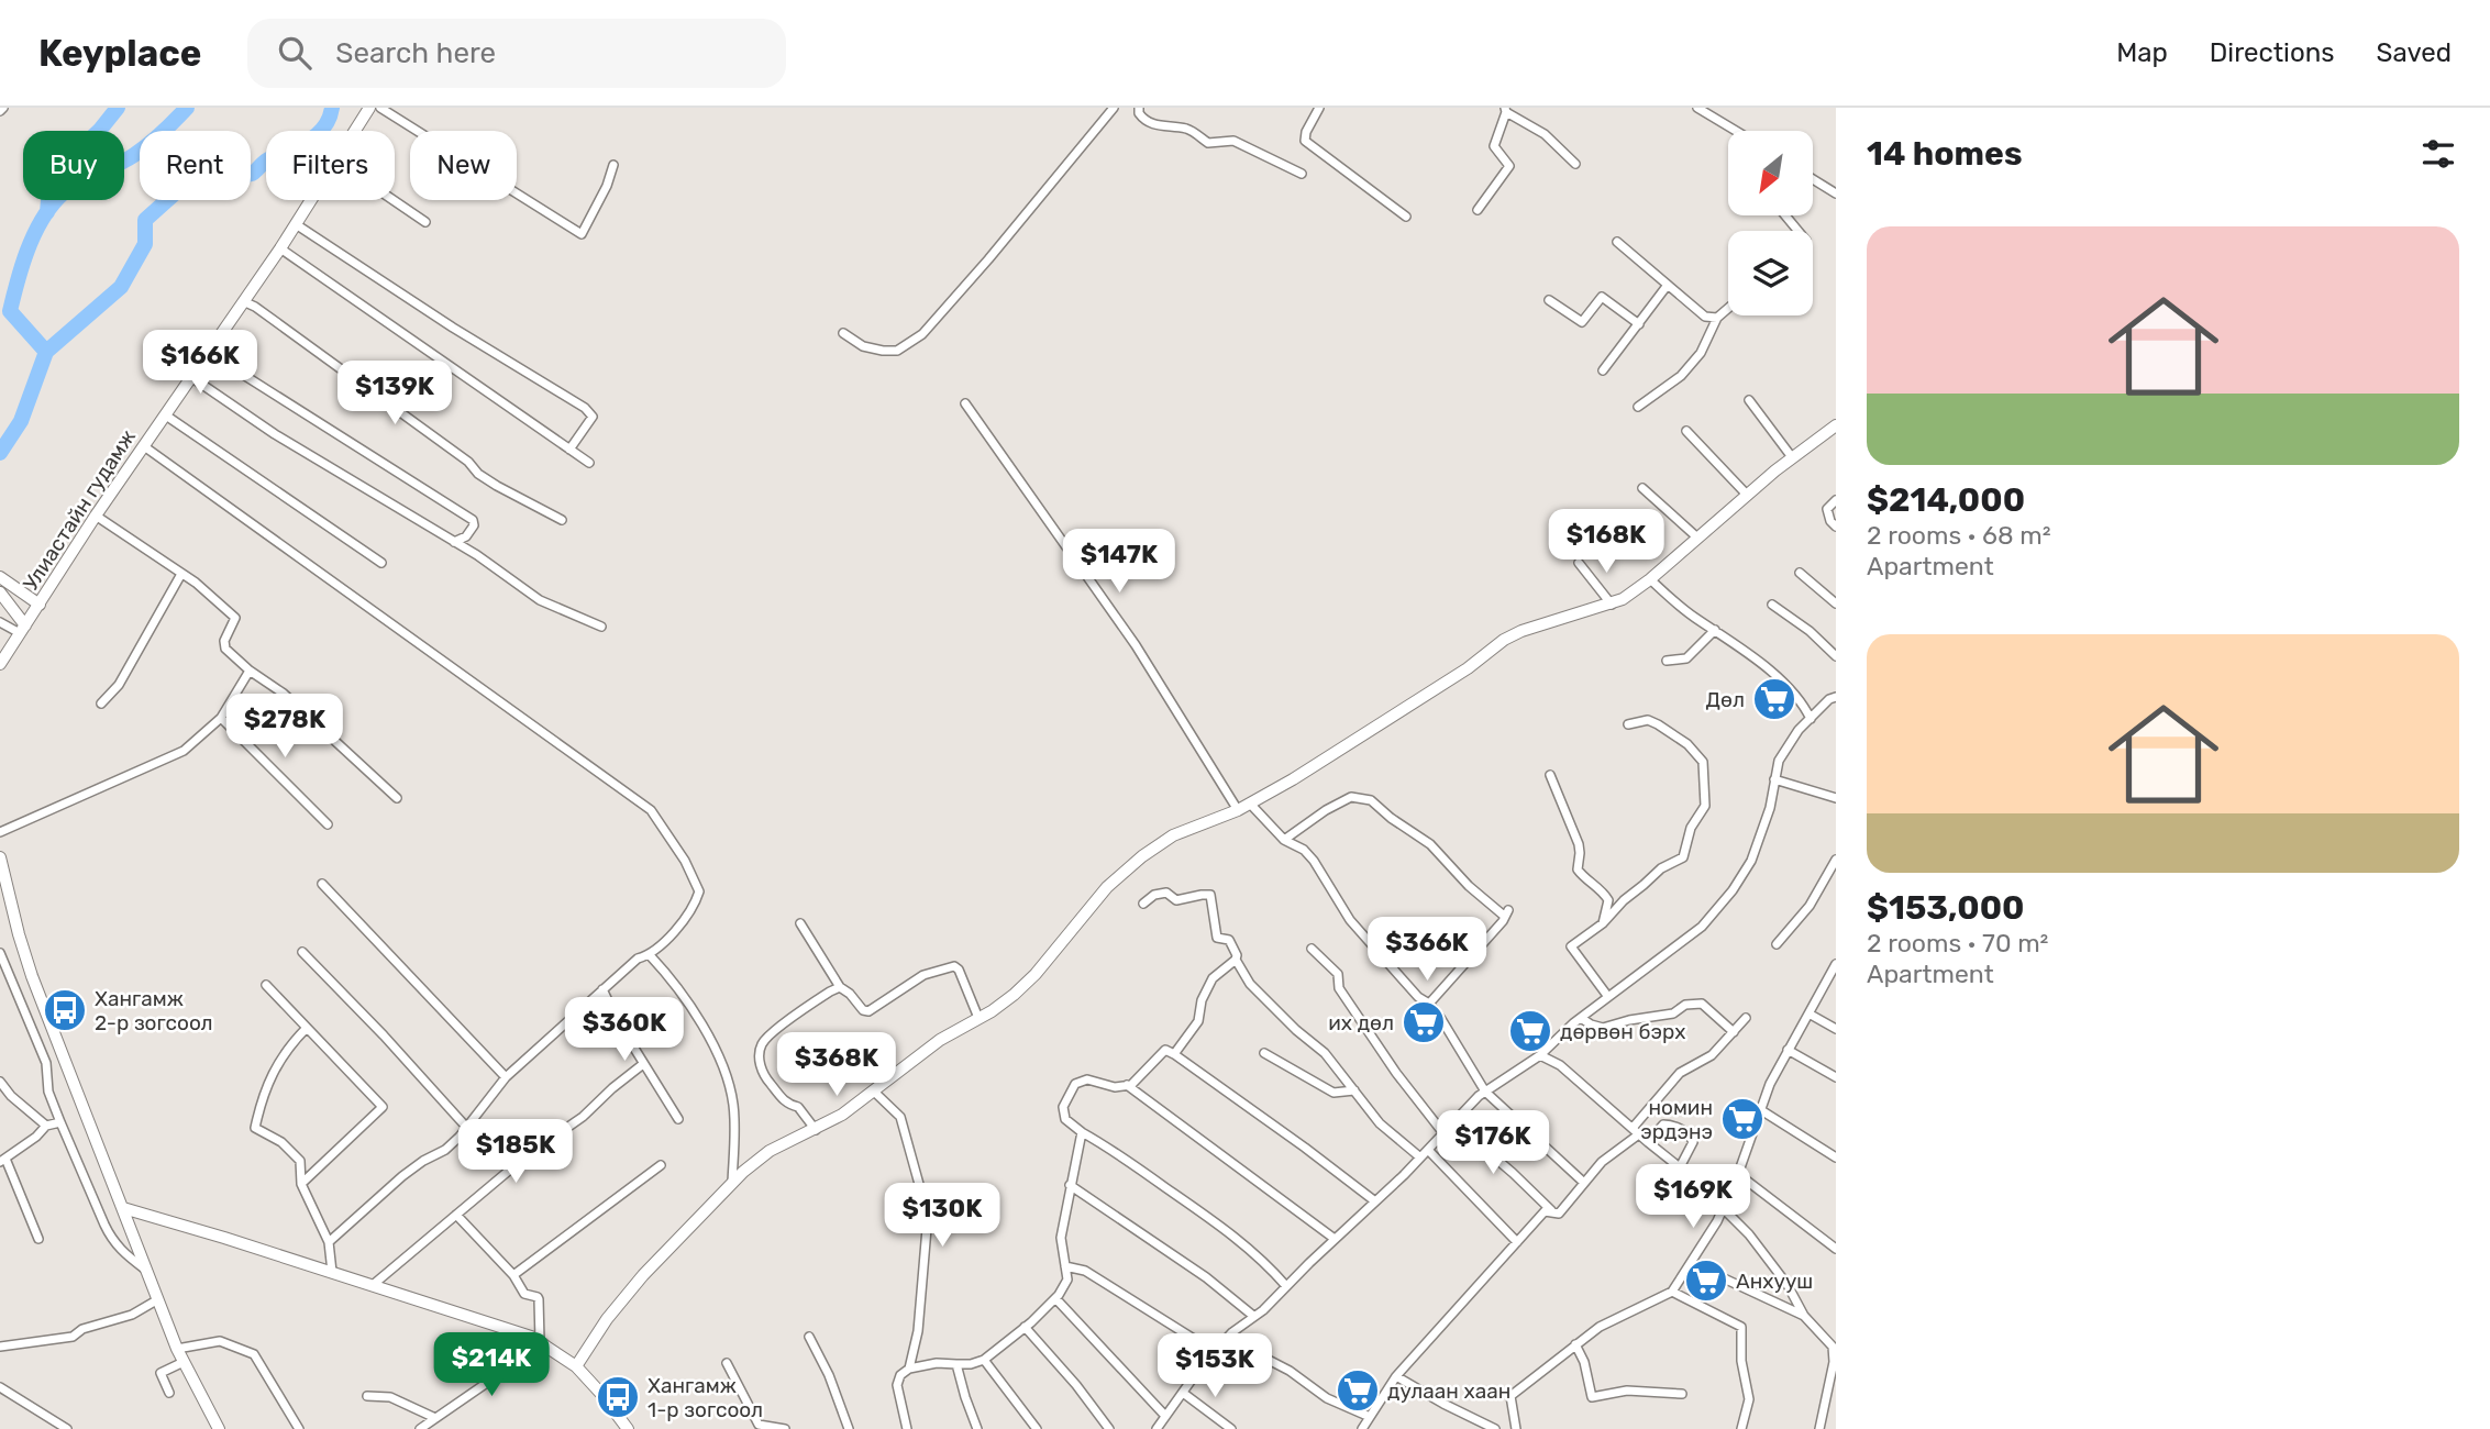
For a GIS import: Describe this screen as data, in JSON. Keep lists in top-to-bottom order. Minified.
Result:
{"streets":{"street":["Улиастайн гудамж"]},"places":{"supermarket":["Дөл","их дөл","дөрвөн бэрх","номин эрдэнэ","Анхууш","дулаан хаан"],"bus stop":["Хангамж 2-р зогсоол","Хангамж 1-р зогсоол"]},"north":"bottom left","page":{"header":"Keyplace","search":"Search here","nav":["Map","Directions","Saved"],"heading":"14 homes","chip":["Buy","Rent","Filters","New"],"list":[{"name":"$214,000","note":"2 rooms · 68 m² · Apartment"},{"name":"$153,000","note":"2 rooms · 70 m² · Apartment"}],"price":["$166K","$139K","$168K","$147K","$278K","$366K","$360K","$368K","$176K","$185K","$169K","$130K","$214K","$153K"]}}
